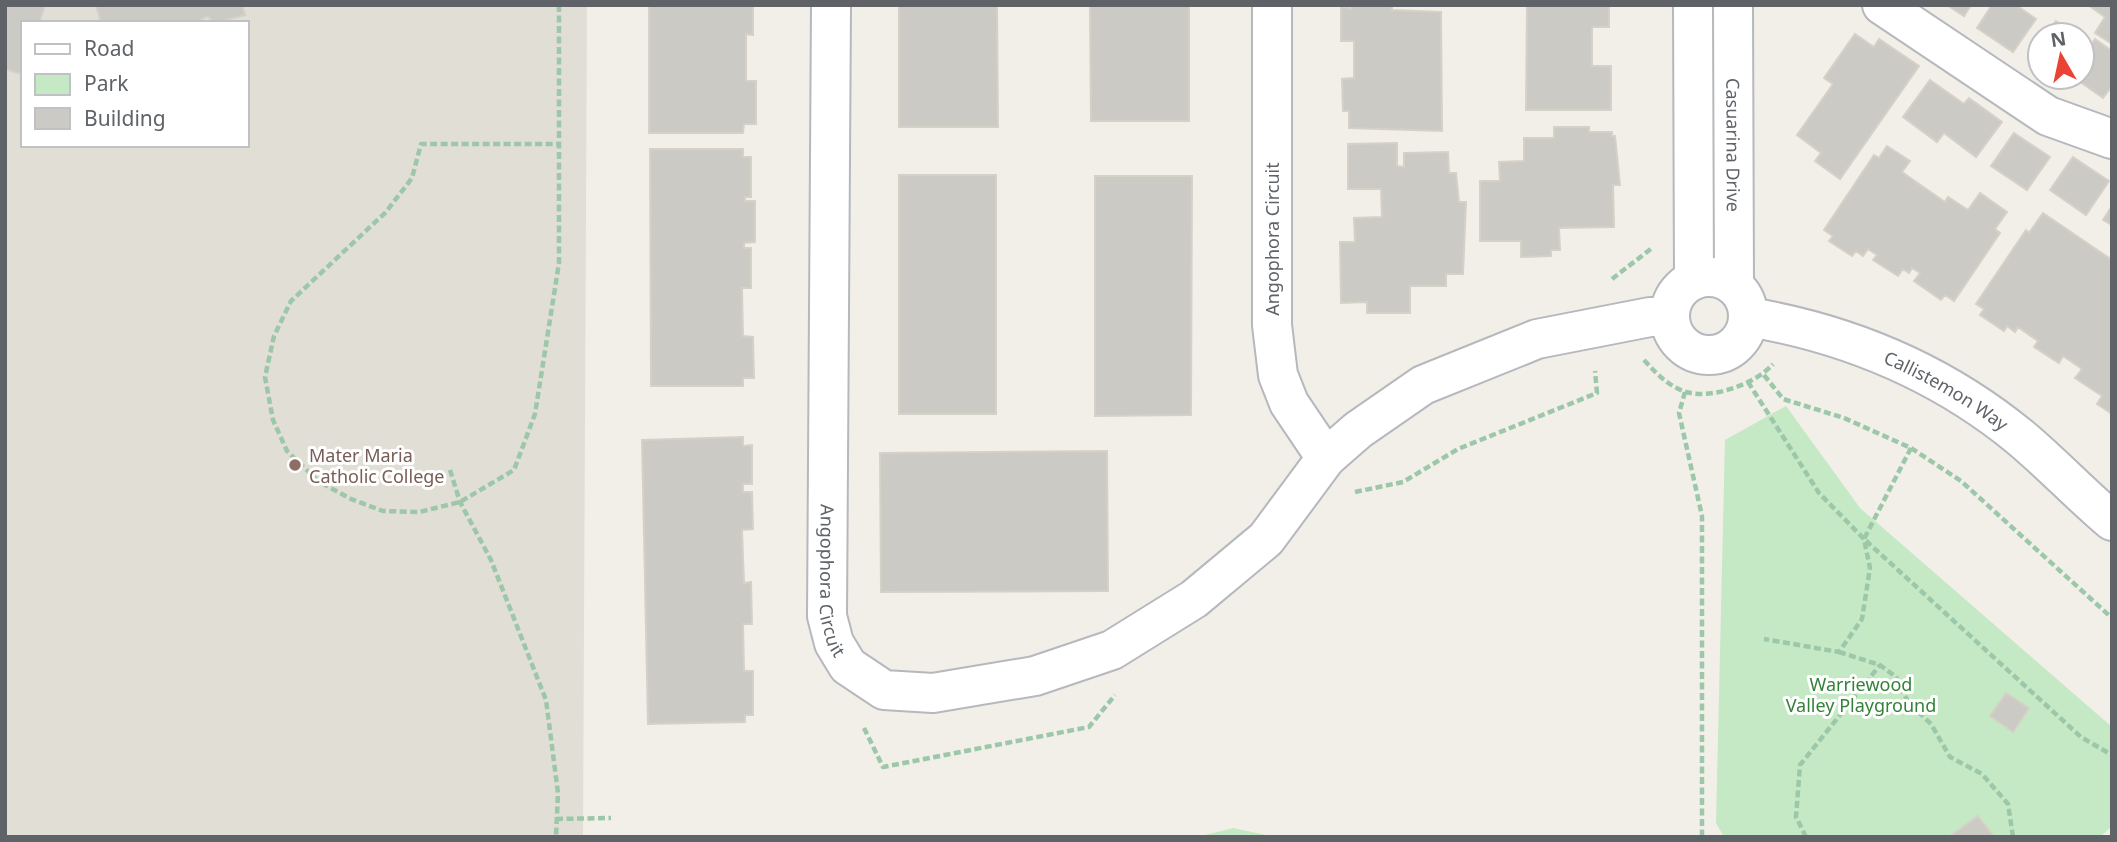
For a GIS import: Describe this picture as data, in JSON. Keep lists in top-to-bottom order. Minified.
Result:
{"streets":{"street":["Casuarina Drive","Angophora Circuit","Callistemon Way"]},"crossings":[["Casuarina Drive","Angophora Circuit"],["Casuarina Drive","Callistemon Way"],["Angophora Circuit","Callistemon Way"]],"parks":["Warriewood Valley Playground"],"places":["Mater Maria Catholic College"],"legend":["Road","Park","Building"],"north":"top"}
